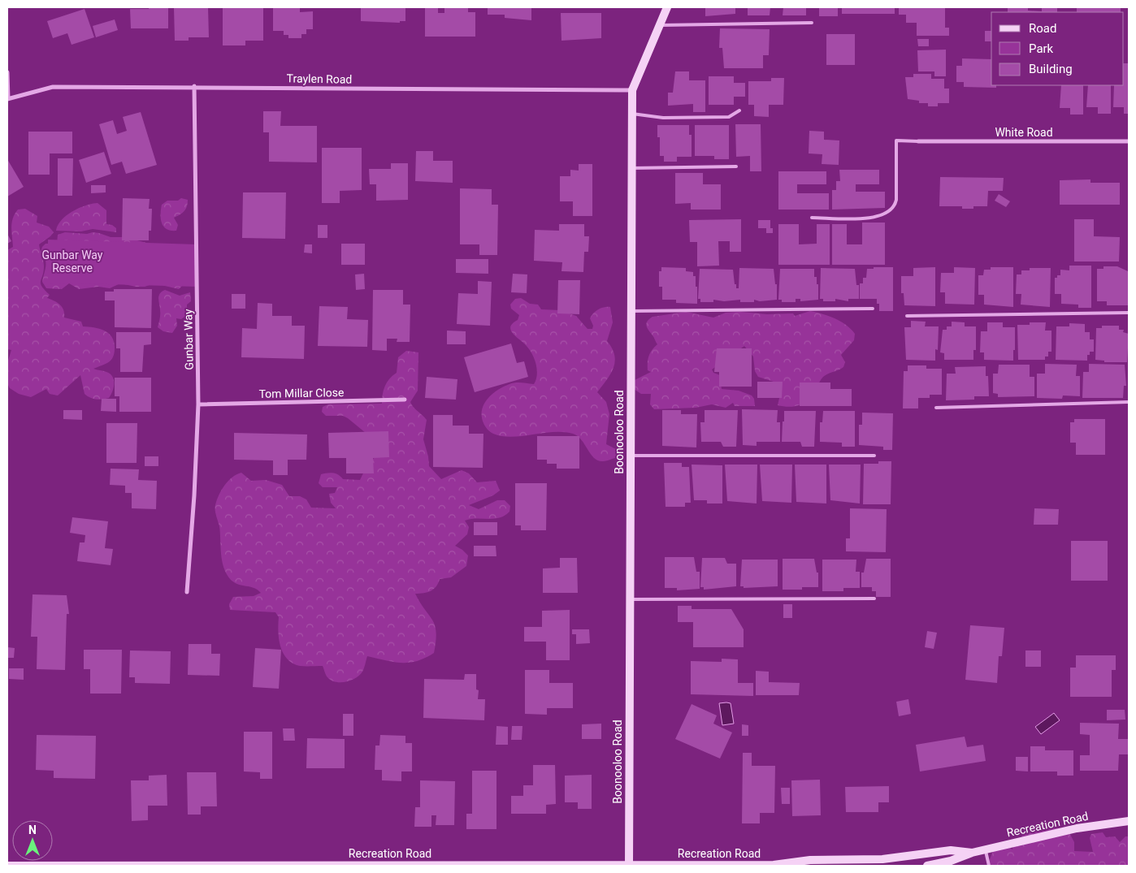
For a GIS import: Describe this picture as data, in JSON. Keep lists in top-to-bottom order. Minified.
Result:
{"streets":{"street":["Traylen Road","White Road","Gunbar Way","Tom Millar Close","Boonooloo Road","Recreation Road"]},"crossings":[["Traylen Road","Gunbar Way"],["Traylen Road","Boonooloo Road"],["Gunbar Way","Tom Millar Close"],["Boonooloo Road","Recreation Road"]],"parks":["Gunbar Way Reserve"],"legend":["Road","Park","Building"],"north":"top"}
